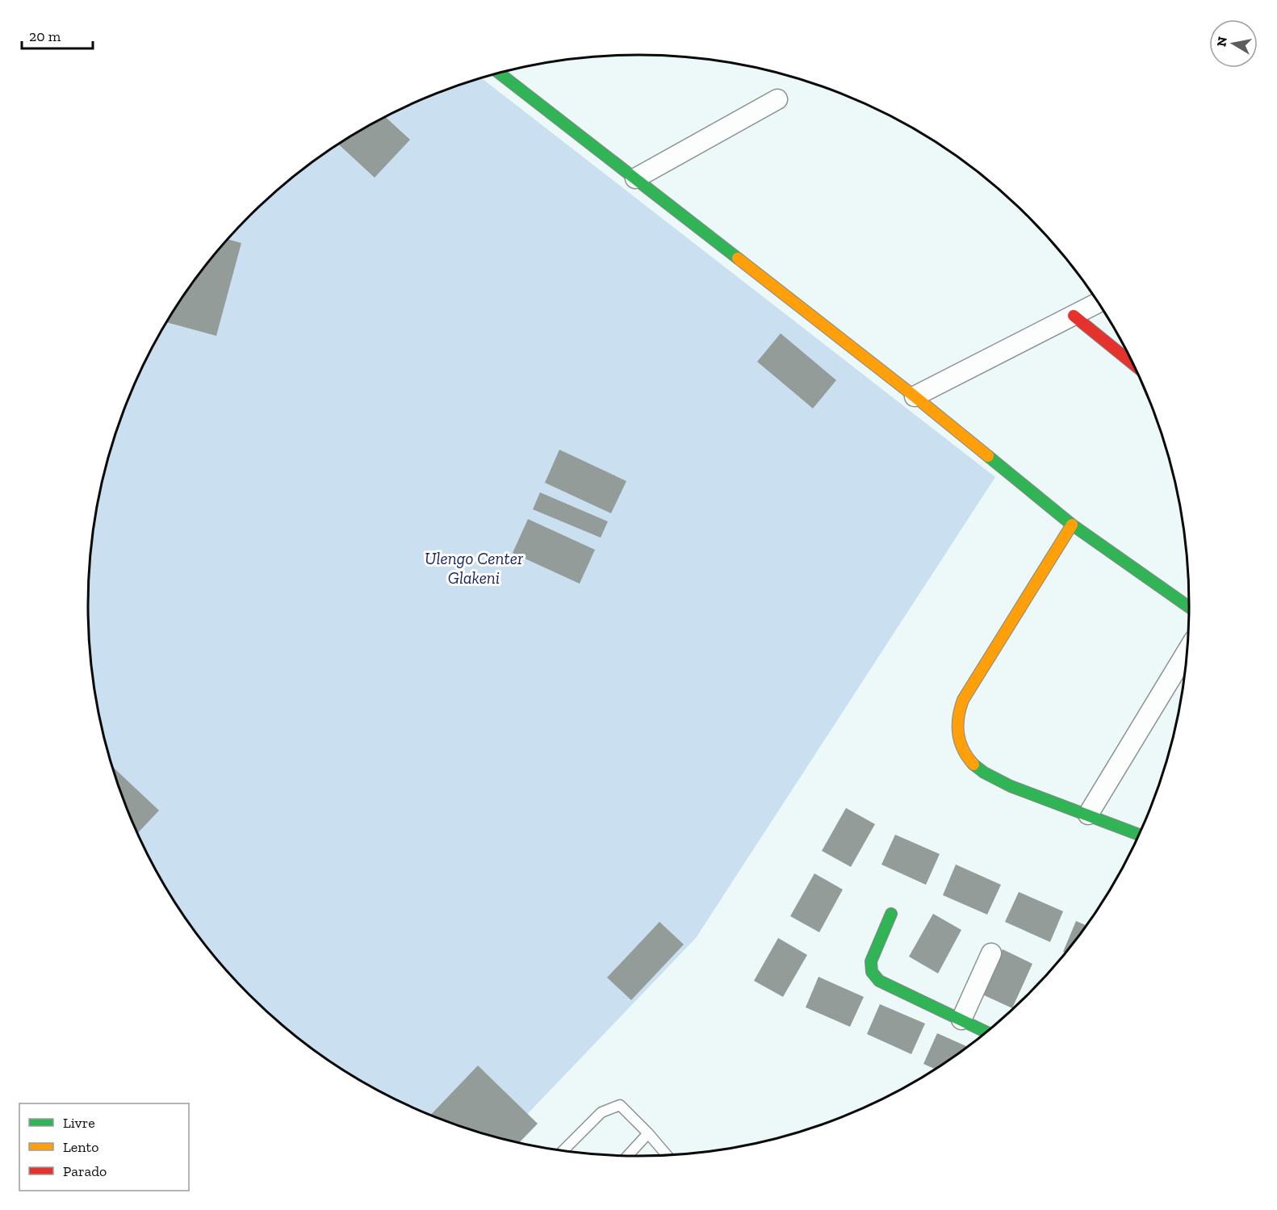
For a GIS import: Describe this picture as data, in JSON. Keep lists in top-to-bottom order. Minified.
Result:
{"parks":["Ulengo Center Glakeni"],"legend":["Livre","Lento","Parado"],"scale_bar":"20 m","north":"left"}
